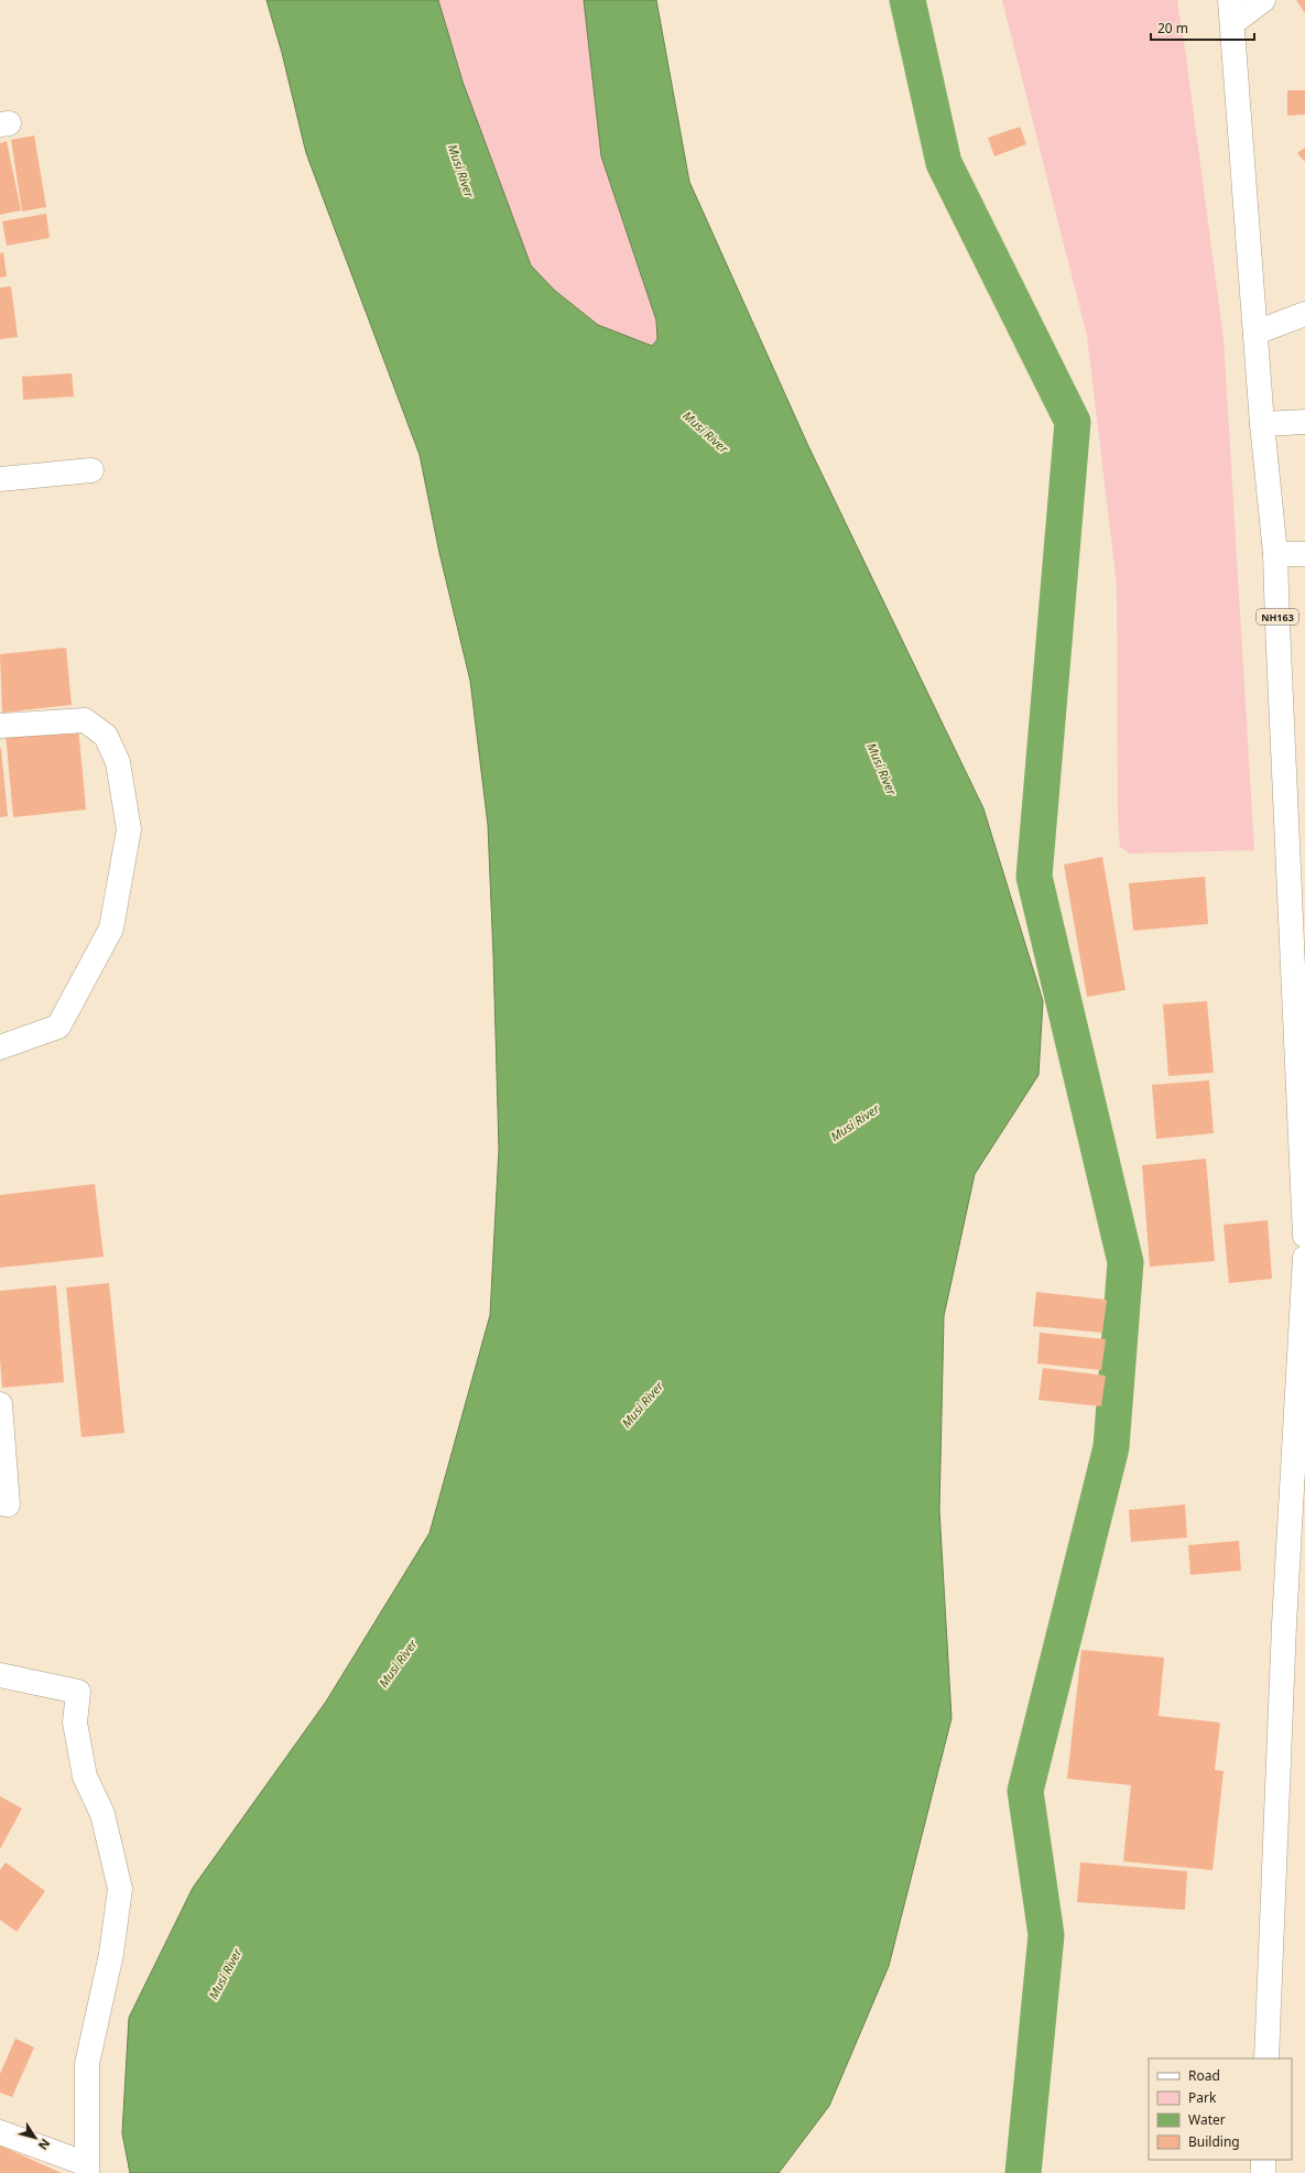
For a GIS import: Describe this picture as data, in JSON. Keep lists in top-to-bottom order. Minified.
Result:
{"streets":{"main road":["NH163"]},"water":["Musi River"],"legend":["Road","Park","Water","Building"],"scale_bar":"20 m","north":"bottom right"}
